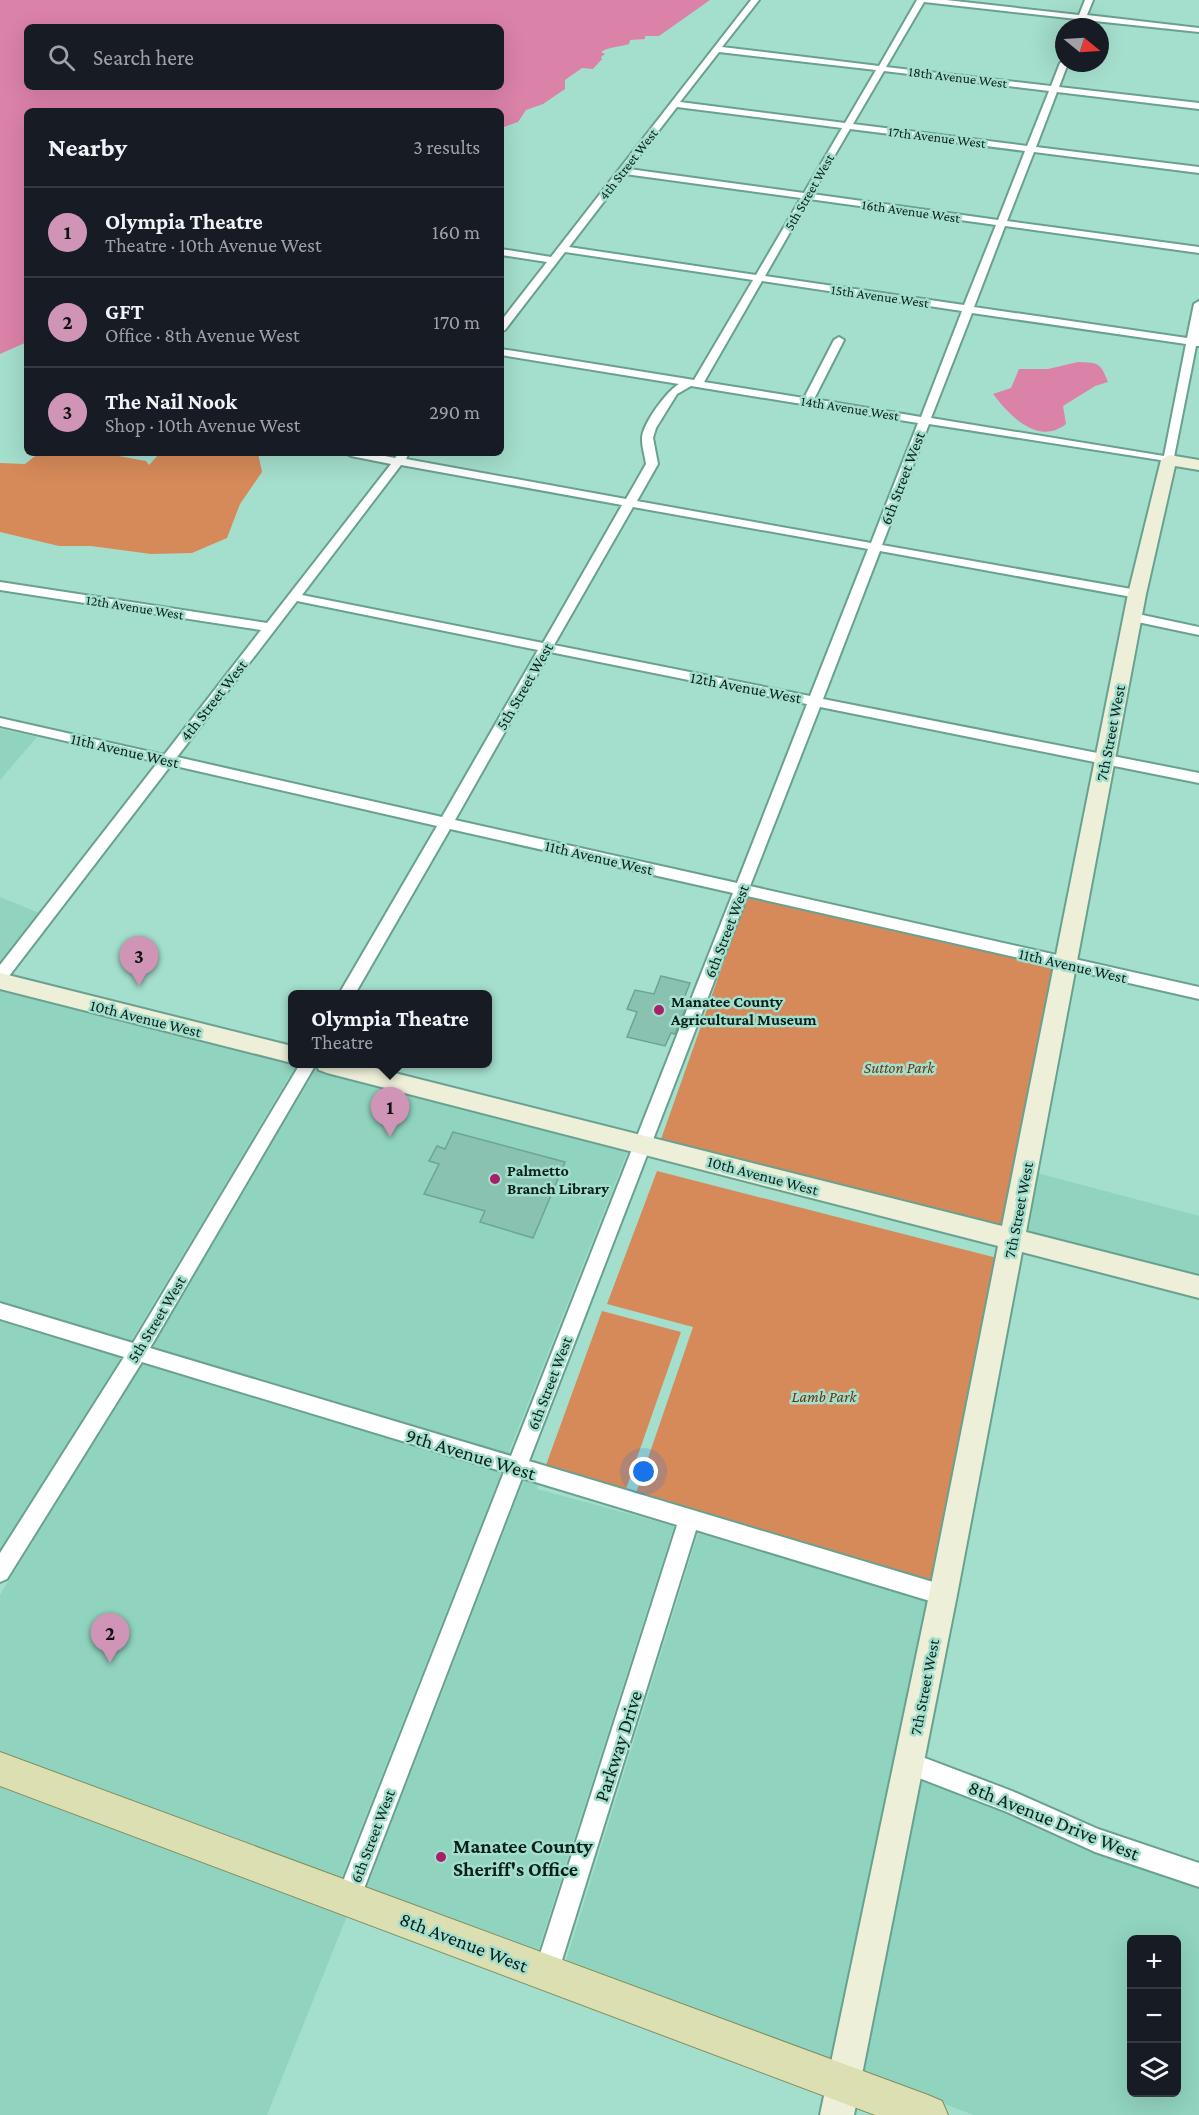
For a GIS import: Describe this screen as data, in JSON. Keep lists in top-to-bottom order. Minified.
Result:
{"streets":{"main road":["8th Avenue West"],"street":["18th Avenue West","17th Avenue West","4th Street West","5th Street West","16th Avenue West","15th Avenue West","14th Avenue West","6th Street West","12th Avenue West","7th Street West","11th Avenue West","10th Avenue West","9th Avenue West","Parkway Drive","8th Avenue Drive West"]},"crossings":[["18th Avenue West","4th Street West"],["18th Avenue West","5th Street West"],["18th Avenue West","6th Street West"],["17th Avenue West","4th Street West"],["17th Avenue West","5th Street West"],["17th Avenue West","6th Street West"],["4th Street West","16th Avenue West"],["4th Street West","15th Avenue West"],["4th Street West","12th Avenue West"],["4th Street West","11th Avenue West"],["5th Street West","16th Avenue West"],["5th Street West","15th Avenue West"],["5th Street West","14th Avenue West"],["5th Street West","12th Avenue West"],["5th Street West","11th Avenue West"],["5th Street West","9th Avenue West"],["16th Avenue West","6th Street West"],["15th Avenue West","6th Street West"],["15th Avenue West","7th Street West"],["14th Avenue West","6th Street West"],["14th Avenue West","7th Street West"],["6th Street West","12th Avenue West"],["6th Street West","11th Avenue West"],["6th Street West","10th Avenue West"],["6th Street West","9th Avenue West"],["6th Street West","8th Avenue West"],["12th Avenue West","7th Street West"],["7th Street West","11th Avenue West"],["7th Street West","10th Avenue West"],["7th Street West","9th Avenue West"],["7th Street West","8th Avenue Drive West"],["7th Street West","8th Avenue West"],["9th Avenue West","Parkway Drive"],["Parkway Drive","8th Avenue West"]],"parks":["Sutton Park","Lamb Park"],"places":["Manatee County Agricultural Museum","Palmetto Branch Library","Manatee County Sheriff's Office"],"north":"right","page":{"search":"Search here","heading":["Nearby","3 results"],"list":[{"mark":"1","name":"Olympia Theatre","note":"Theatre · 10th Avenue West","value":"160 m"},{"mark":"2","name":"GFT","note":"Office · 8th Avenue West","value":"170 m"},{"mark":"3","name":"The Nail Nook","note":"Shop · 10th Avenue West","value":"290 m"}],"pins":["3","1","2"],"popup":["Olympia Theatre","Theatre"],"map_buttons":["+","−"]}}
